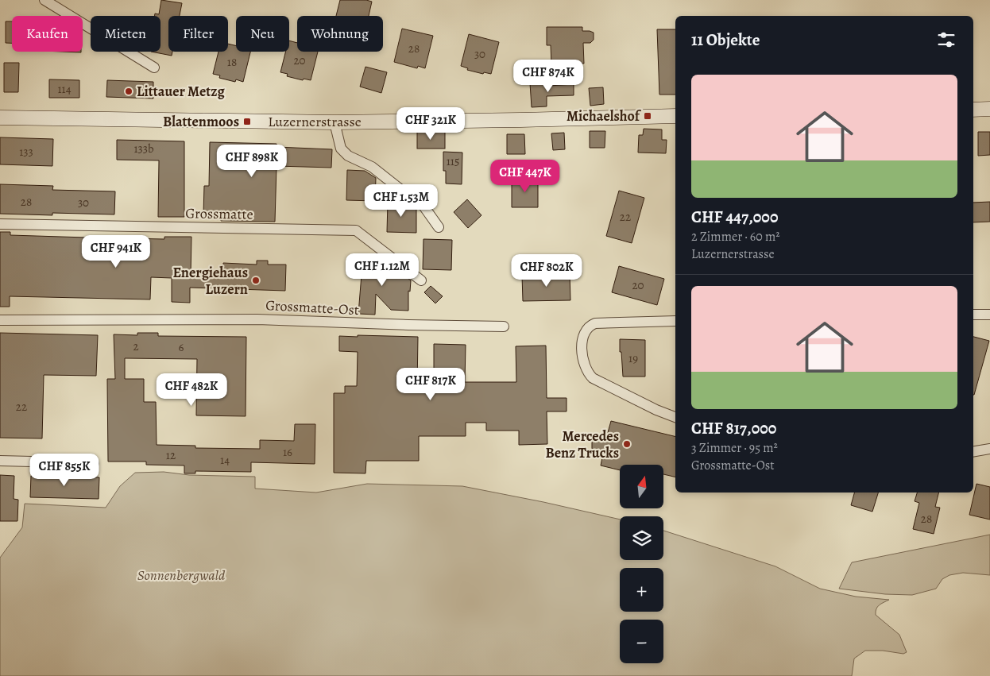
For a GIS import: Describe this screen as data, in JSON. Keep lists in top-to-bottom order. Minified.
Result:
{"streets":{"main road":["Luzernerstrasse"],"street":["Grossmatte","Grossmatte-Ost"]},"parks":["Sonnenbergwald"],"places":{"other":["Littauer Metzg","Energiehaus Luzern","Mercedes Benz Trucks"],"transit":["Michaelshof","Blattenmoos"]},"house_numbers":["28","30","20","18","114","133b","133","115","28","30","22","20","2","6","19","22","16","12","14","28"],"north":"top","page":{"chip":["Kaufen","Mieten","Filter","Neu","Wohnung"],"heading":"11 Objekte","price":["CHF 874K","CHF 321K","CHF 898K","CHF 447K","CHF 1.53M","CHF 941K","CHF 1.12M","CHF 802K","CHF 817K","CHF 482K","CHF 855K"],"list":[{"name":"CHF 447,000","note":"2 Zimmer · 60 m² · Luzernerstrasse"},{"name":"CHF 817,000","note":"3 Zimmer · 95 m² · Grossmatte-Ost"}],"map_buttons":["+","−"]}}
